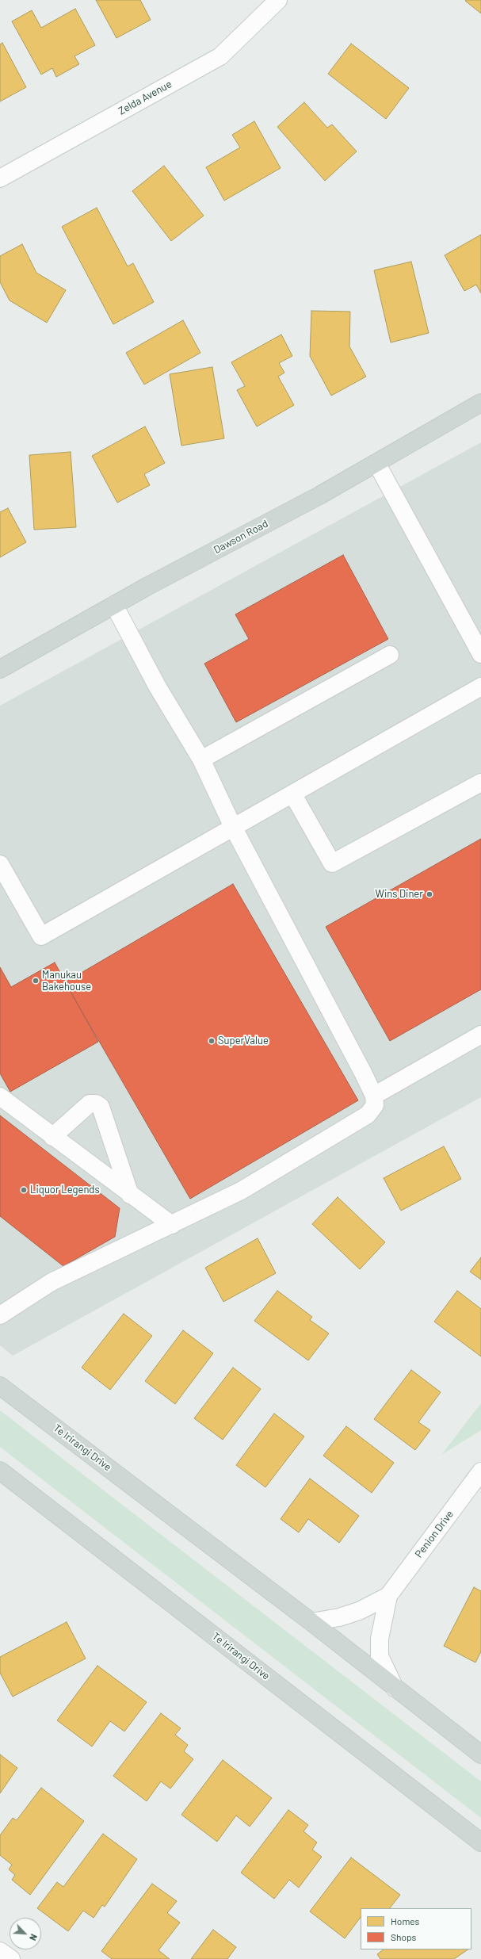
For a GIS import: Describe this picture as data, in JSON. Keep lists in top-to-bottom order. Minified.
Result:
{"streets":{"main road":["Dawson Road","Te Irirangi Drive"],"street":["Zelda Avenue","Penion Drive"]},"crossings":[["Te Irirangi Drive","Penion Drive"]],"places":["Wins Diner","Manukau Bakehouse","SuperValue","Liquor Legends"],"legend":["Homes","Shops"],"north":"bottom right"}
